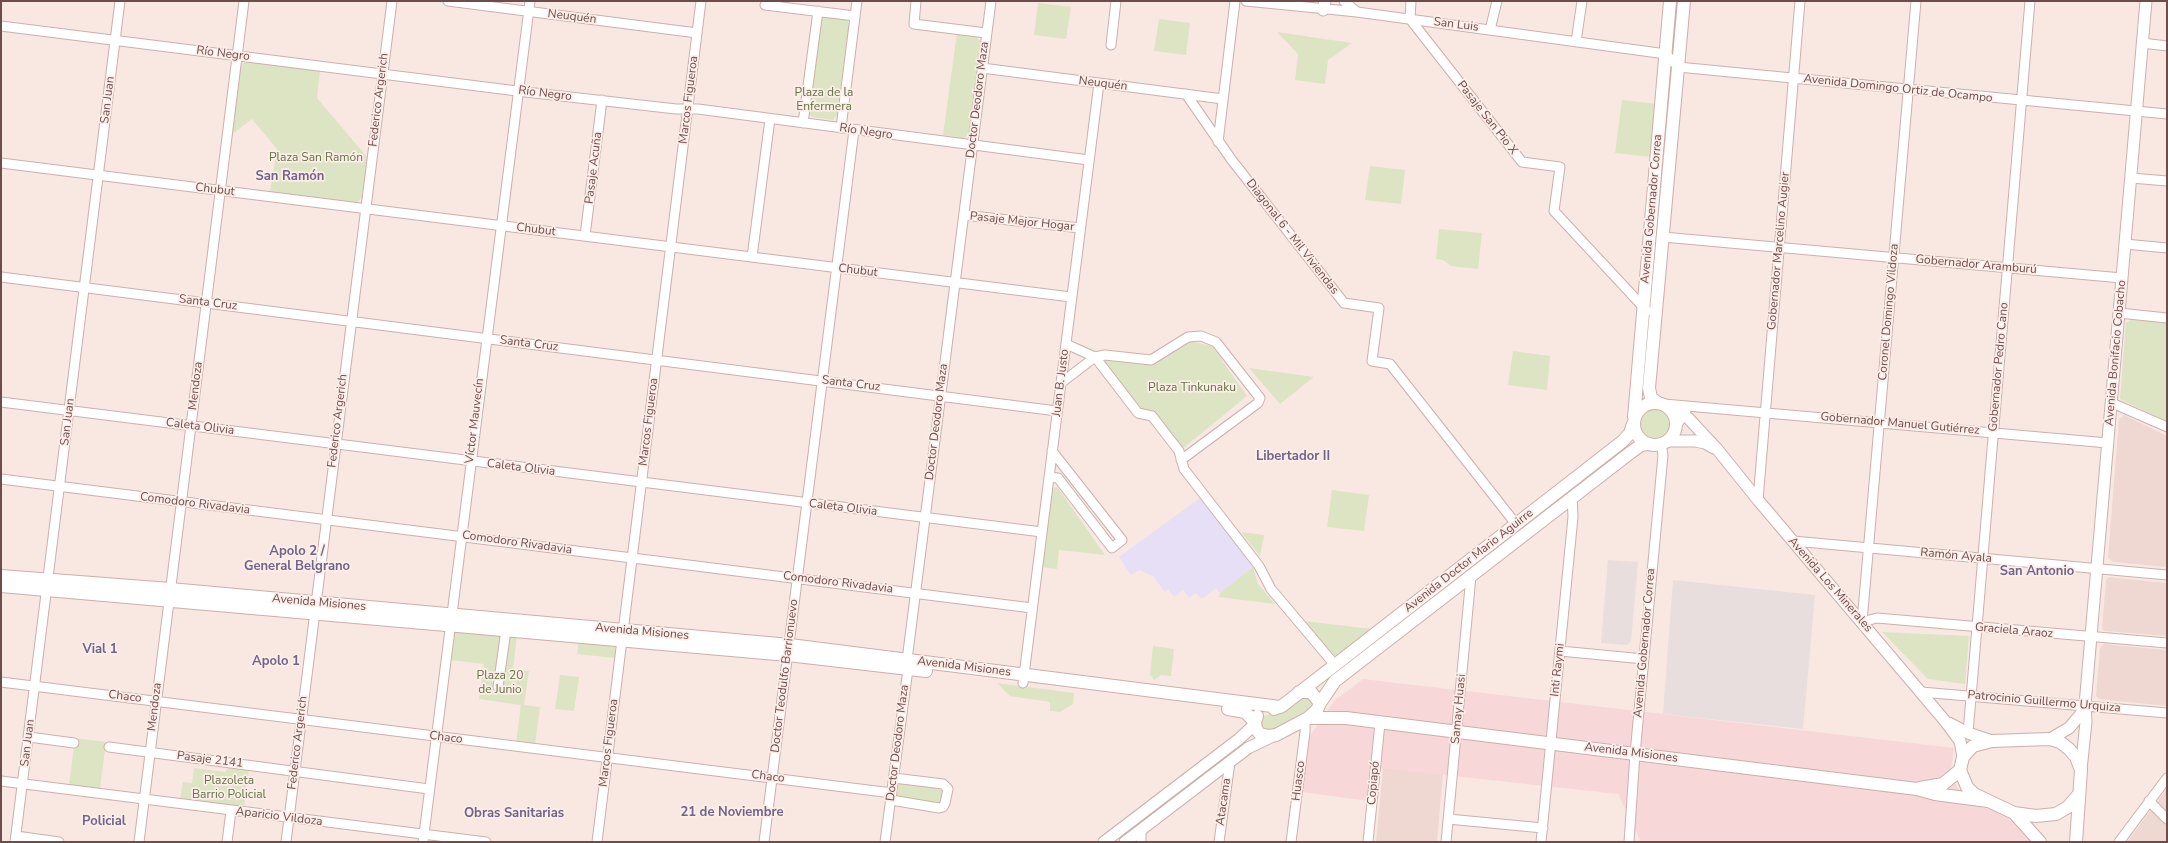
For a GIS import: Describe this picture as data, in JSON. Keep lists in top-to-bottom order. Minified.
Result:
{"streets":{"main road":["Avenida Gobernador Correa","Avenida Doctor Mario Aguirre","Avenida Misiones"],"street":["Neuquén","San Luis","Río Negro","Avenida Domingo Ortiz de Ocampo","San Juan","Federico Argerich","Marcos Figueroa","Doctor Deodoro Maza","Pasaje San Pio X","Pasaje Acuña","Chubut","Pasaje Mejor Hogar","Diagonal 6 - Mil Viviendas","Gobernador Marcelino Augier","Gobernador Aramburú","Santa Cruz","Coronel Domingo Vildoza","Avenida Bonifacio Cobacho","Gobernador Pedro Cano","Juan B. Justo","Mendoza","Víctor Mauvecín","Gobernador Manuel Gutiérrez","Caleta Olivia","Comodoro Rivadavia","Ramón Ayala","Avenida Los Minerales","Graciela Araoz","Inti Raymi","Doctor Teodulfo Barrionuevo","Chaco","Patrocinio Guillermo Urquiza","Samay Huasi","Pasaje 2141","Huasco","Copiapó","Atacama","Aparicio Vildoza"]},"crossings":[["Neuquén","Marcos Figueroa"],["Neuquén","Doctor Deodoro Maza"],["Neuquén","Diagonal 6 - Mil Viviendas"],["Neuquén","Juan B. Justo"],["Neuquén","Víctor Mauvecín"],["San Luis","Pasaje San Pio X"],["San Luis","Avenida Gobernador Correa"],["Río Negro","San Juan"],["Río Negro","Federico Argerich"],["Río Negro","Marcos Figueroa"],["Río Negro","Doctor Deodoro Maza"],["Río Negro","Pasaje Acuña"],["Río Negro","Juan B. Justo"],["Río Negro","Mendoza"],["Río Negro","Víctor Mauvecín"],["Río Negro","Doctor Teodulfo Barrionuevo"],["Avenida Domingo Ortiz de Ocampo","Avenida Gobernador Correa"],["Avenida Domingo Ortiz de Ocampo","Gobernador Marcelino Augier"],["Avenida Domingo Ortiz de Ocampo","Coronel Domingo Vildoza"],["Avenida Domingo Ortiz de Ocampo","Avenida Bonifacio Cobacho"],["Avenida Domingo Ortiz de Ocampo","Gobernador Pedro Cano"],["San Juan","Chubut"],["San Juan","Santa Cruz"],["San Juan","Caleta Olivia"],["San Juan","Comodoro Rivadavia"],["San Juan","Avenida Misiones"],["San Juan","Chaco"],["San Juan","Aparicio Vildoza"],["Federico Argerich","Chubut"],["Federico Argerich","Santa Cruz"],["Federico Argerich","Caleta Olivia"],["Federico Argerich","Comodoro Rivadavia"],["Federico Argerich","Avenida Misiones"],["Federico Argerich","Chaco"],["Federico Argerich","Pasaje 2141"],["Federico Argerich","Aparicio Vildoza"],["Marcos Figueroa","Chubut"],["Marcos Figueroa","Santa Cruz"],["Marcos Figueroa","Caleta Olivia"],["Marcos Figueroa","Comodoro Rivadavia"],["Marcos Figueroa","Avenida Misiones"],["Marcos Figueroa","Chaco"],["Doctor Deodoro Maza","Chubut"],["Doctor Deodoro Maza","Pasaje Mejor Hogar"],["Doctor Deodoro Maza","Santa Cruz"],["Doctor Deodoro Maza","Caleta Olivia"],["Doctor Deodoro Maza","Comodoro Rivadavia"],["Doctor Deodoro Maza","Avenida Misiones"],["Doctor Deodoro Maza","Chaco"],["Pasaje San Pio X","Avenida Gobernador Correa"],["Pasaje Acuña","Chubut"],["Chubut","Juan B. Justo"],["Chubut","Mendoza"],["Chubut","Víctor Mauvecín"],["Chubut","Doctor Teodulfo Barrionuevo"],["Avenida Gobernador Correa","Gobernador Aramburú"],["Avenida Gobernador Correa","Gobernador Manuel Gutiérrez"],["Avenida Gobernador Correa","Avenida Doctor Mario Aguirre"],["Avenida Gobernador Correa","Avenida Los Minerales"],["Avenida Gobernador Correa","Avenida Misiones"],["Pasaje Mejor Hogar","Juan B. Justo"],["Diagonal 6 - Mil Viviendas","Avenida Doctor Mario Aguirre"],["Gobernador Marcelino Augier","Gobernador Aramburú"],["Gobernador Marcelino Augier","Gobernador Manuel Gutiérrez"],["Gobernador Marcelino Augier","Avenida Los Minerales"],["Gobernador Aramburú","Coronel Domingo Vildoza"],["Gobernador Aramburú","Avenida Bonifacio Cobacho"],["Gobernador Aramburú","Gobernador Pedro Cano"],["Santa Cruz","Juan B. Justo"],["Santa Cruz","Mendoza"],["Santa Cruz","Víctor Mauvecín"],["Santa Cruz","Doctor Teodulfo Barrionuevo"],["Coronel Domingo Vildoza","Gobernador Manuel Gutiérrez"],["Coronel Domingo Vildoza","Ramón Ayala"],["Coronel Domingo Vildoza","Avenida Los Minerales"],["Coronel Domingo Vildoza","Graciela Araoz"],["Avenida Bonifacio Cobacho","Gobernador Manuel Gutiérrez"],["Avenida Bonifacio Cobacho","Ramón Ayala"],["Avenida Bonifacio Cobacho","Avenida Los Minerales"],["Avenida Bonifacio Cobacho","Avenida Misiones"],["Avenida Bonifacio Cobacho","Graciela Araoz"],["Avenida Bonifacio Cobacho","Patrocinio Guillermo Urquiza"],["Gobernador Pedro Cano","Gobernador Manuel Gutiérrez"],["Gobernador Pedro Cano","Ramón Ayala"],["Gobernador Pedro Cano","Avenida Los Minerales"],["Gobernador Pedro Cano","Graciela Araoz"],["Gobernador Pedro Cano","Patrocinio Guillermo Urquiza"],["Juan B. Justo","Caleta Olivia"],["Juan B. Justo","Comodoro Rivadavia"],["Juan B. Justo","Avenida Misiones"],["Mendoza","Caleta Olivia"],["Mendoza","Comodoro Rivadavia"],["Mendoza","Avenida Misiones"],["Mendoza","Chaco"],["Mendoza","Pasaje 2141"],["Mendoza","Aparicio Vildoza"],["Víctor Mauvecín","Caleta Olivia"],["Víctor Mauvecín","Comodoro Rivadavia"],["Víctor Mauvecín","Avenida Misiones"],["Víctor Mauvecín","Chaco"],["Víctor Mauvecín","Pasaje 2141"],["Víctor Mauvecín","Aparicio Vildoza"],["Gobernador Manuel Gutiérrez","Avenida Doctor Mario Aguirre"],["Gobernador Manuel Gutiérrez","Avenida Los Minerales"],["Caleta Olivia","Doctor Teodulfo Barrionuevo"],["Comodoro Rivadavia","Doctor Teodulfo Barrionuevo"],["Ramón Ayala","Avenida Los Minerales"],["Avenida Doctor Mario Aguirre","Avenida Los Minerales"],["Avenida Doctor Mario Aguirre","Avenida Misiones"],["Avenida Doctor Mario Aguirre","Inti Raymi"],["Avenida Doctor Mario Aguirre","Samay Huasi"],["Avenida Doctor Mario Aguirre","Huasco"],["Avenida Los Minerales","Avenida Misiones"],["Avenida Los Minerales","Graciela Araoz"],["Avenida Los Minerales","Patrocinio Guillermo Urquiza"],["Avenida Misiones","Inti Raymi"],["Avenida Misiones","Doctor Teodulfo Barrionuevo"],["Avenida Misiones","Samay Huasi"],["Avenida Misiones","Huasco"],["Avenida Misiones","Copiapó"],["Doctor Teodulfo Barrionuevo","Chaco"]],"districts":["San Ramón","Libertador II","Apolo 2 / General Belgrano","San Antonio","Vial 1","Apolo 1","21 de Noviembre","Obras Sanitarias","Policial"],"parks":["Plaza de la Enfermera","Plaza San Ramón","Plaza Tinkunaku","Plaza 20 de Junio","Plazoleta Barrio Policial"]}
